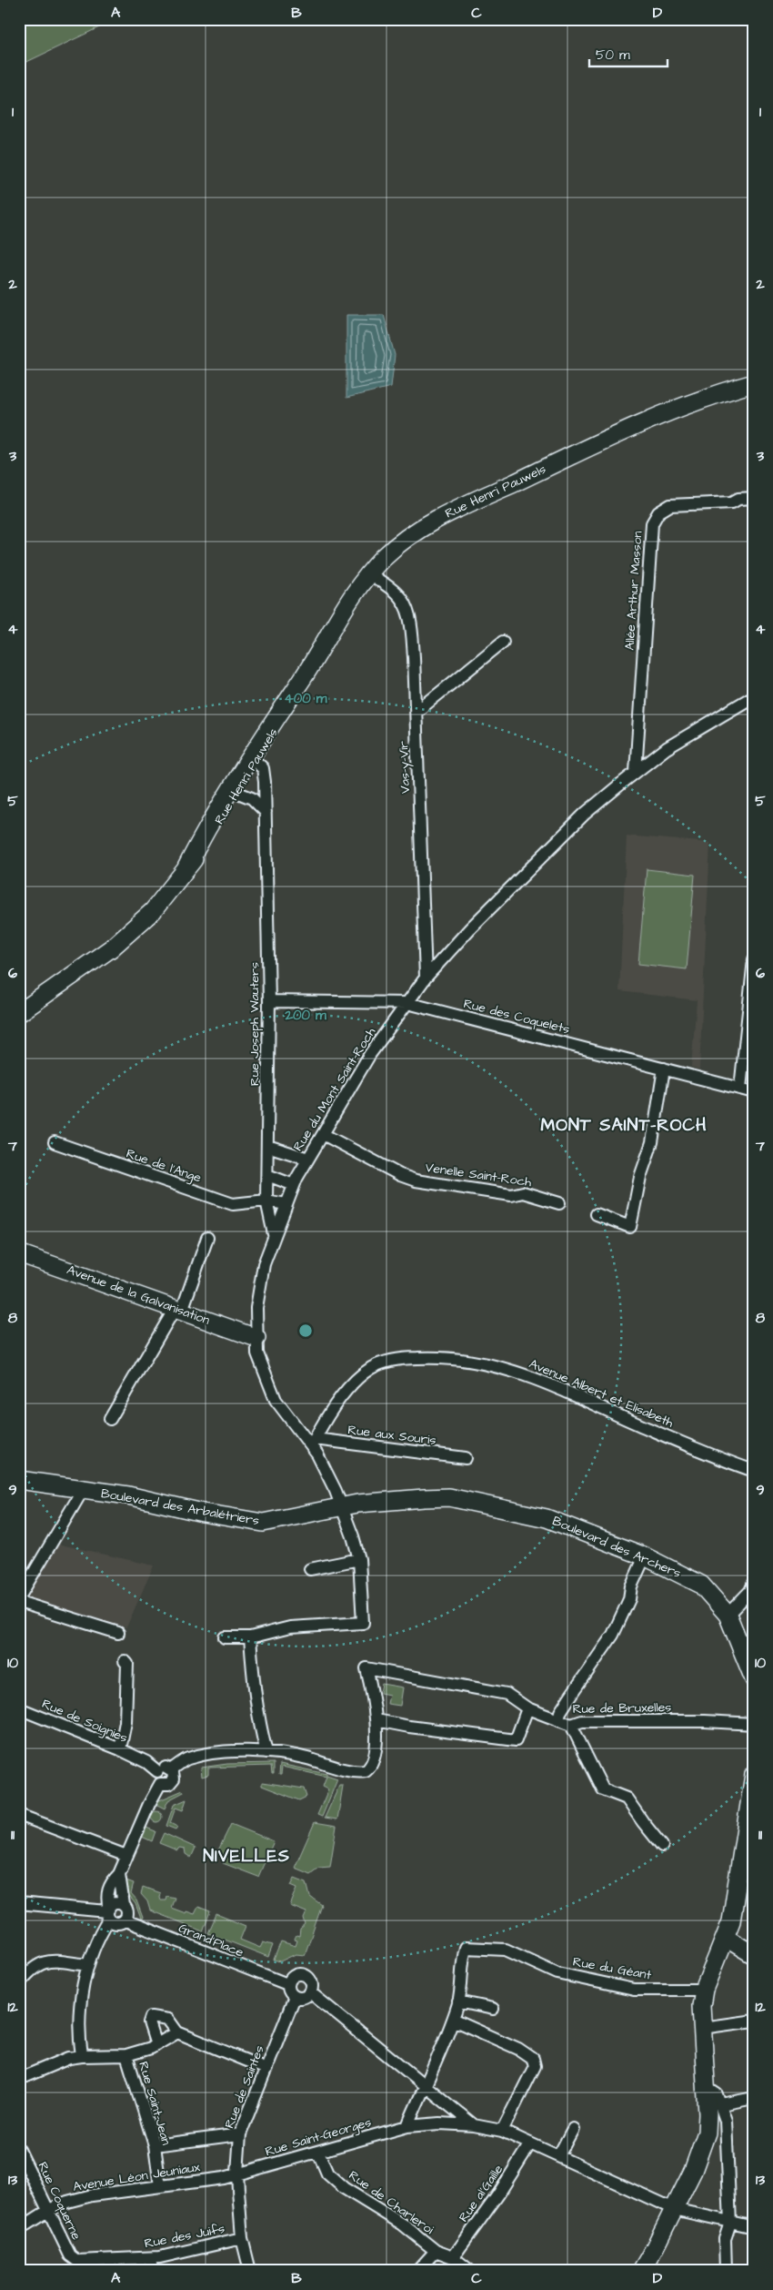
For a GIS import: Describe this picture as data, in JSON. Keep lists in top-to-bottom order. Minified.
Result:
{"streets":{"main road":["Rue Henri Pauwels","Avenue de la Galvanisation","Boulevard des Arbalétriers","Boulevard des Archers"],"street":["Allée Arthur Masson","Vas-y-Vir","Rue des Coquelets","Rue Joseph Wauters","Rue du Mont Saint-Roch","Rue de l'Ange","Venelle Saint-Roch","Avenue Albert et Elisabeth","Rue aux Souris","Rue de Bruxelles","Rue de Soignies","Grand'Place","Rue du Géant","Rue de Saintes","Rue Saint-Jean","Rue Saint-Georges","Avenue Léon Jeuniaux","Rue al'Gaille","Rue Coquerne","Rue de Charleroi","Rue des Juifs"]},"crossings":[["Rue Henri Pauwels","Vas-y-Vir"],["Rue Henri Pauwels","Rue Joseph Wauters"],["Allée Arthur Masson","Rue du Mont Saint-Roch"],["Vas-y-Vir","Rue du Mont Saint-Roch"],["Rue des Coquelets","Rue Joseph Wauters"],["Rue des Coquelets","Rue du Mont Saint-Roch"],["Rue Joseph Wauters","Rue du Mont Saint-Roch"],["Rue Joseph Wauters","Rue de l'Ange"],["Rue du Mont Saint-Roch","Rue de l'Ange"],["Rue du Mont Saint-Roch","Venelle Saint-Roch"],["Rue du Mont Saint-Roch","Avenue de la Galvanisation"],["Rue du Mont Saint-Roch","Avenue Albert et Elisabeth"],["Rue du Mont Saint-Roch","Rue aux Souris"],["Rue du Mont Saint-Roch","Boulevard des Arbalétriers"],["Rue du Mont Saint-Roch","Boulevard des Archers"],["Avenue Albert et Elisabeth","Rue aux Souris"],["Boulevard des Arbalétriers","Boulevard des Archers"],["Grand'Place","Rue de Saintes"],["Grand'Place","Rue Saint-Georges"],["Rue de Saintes","Rue Saint-Georges"],["Rue de Saintes","Avenue Léon Jeuniaux"],["Rue de Saintes","Rue des Juifs"],["Rue Saint-Jean","Avenue Léon Jeuniaux"],["Rue Saint-Georges","Avenue Léon Jeuniaux"],["Rue Saint-Georges","Rue al'Gaille"],["Rue Saint-Georges","Rue de Charleroi"],["Avenue Léon Jeuniaux","Rue Coquerne"],["Rue Coquerne","Rue des Juifs"]],"districts":["MONT SAINT-ROCH","NIVELLES"],"scale_bar":"50 m","grid":{"columns":["A","B","C","D"],"rows":["1","2","3","4","5","6","7","8","9","10","11","12","13"]},"rings":["400 m","200 m"]}
